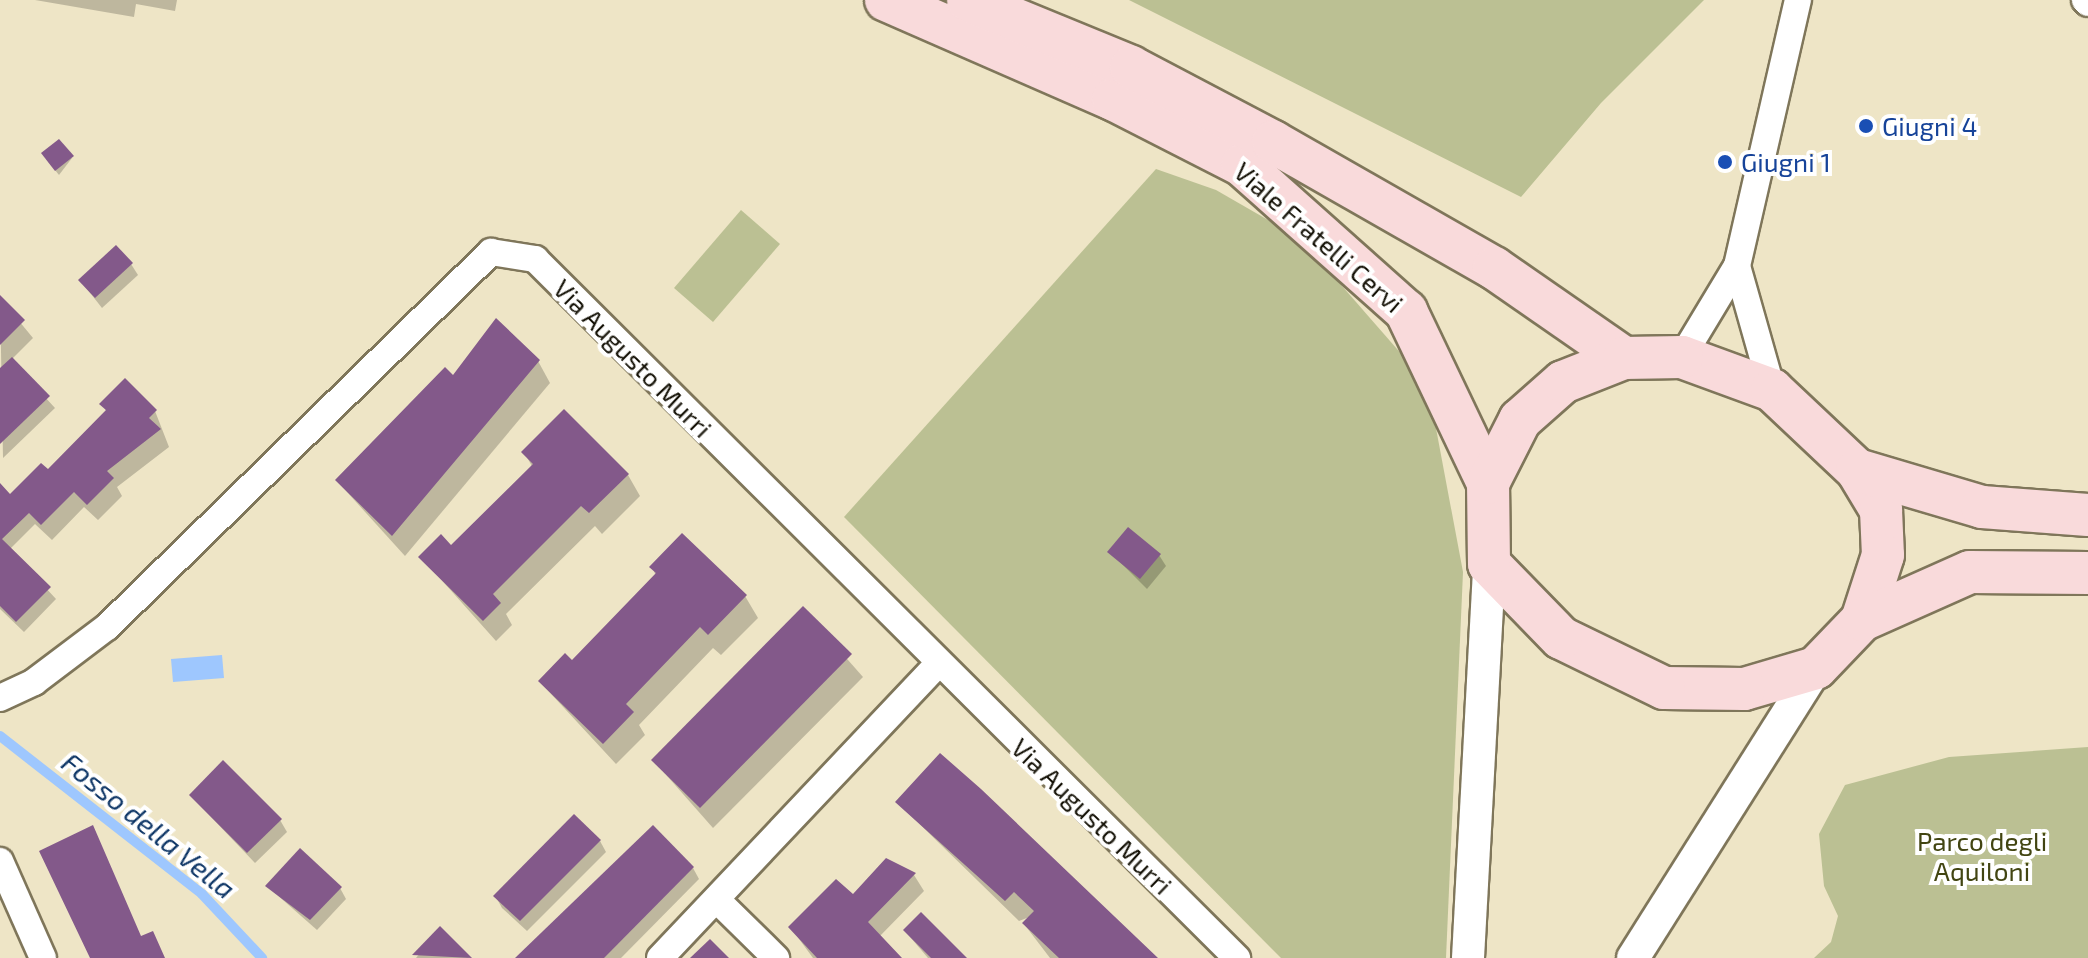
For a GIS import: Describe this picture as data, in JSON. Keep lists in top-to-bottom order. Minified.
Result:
{"streets":{"main road":["Viale Fratelli Cervi"],"street":["Via Augusto Murri"]},"water":["Fosso della Vella"],"parks":["Parco degli Aquiloni"],"places":["Giugni 4","Giugni 1"]}
